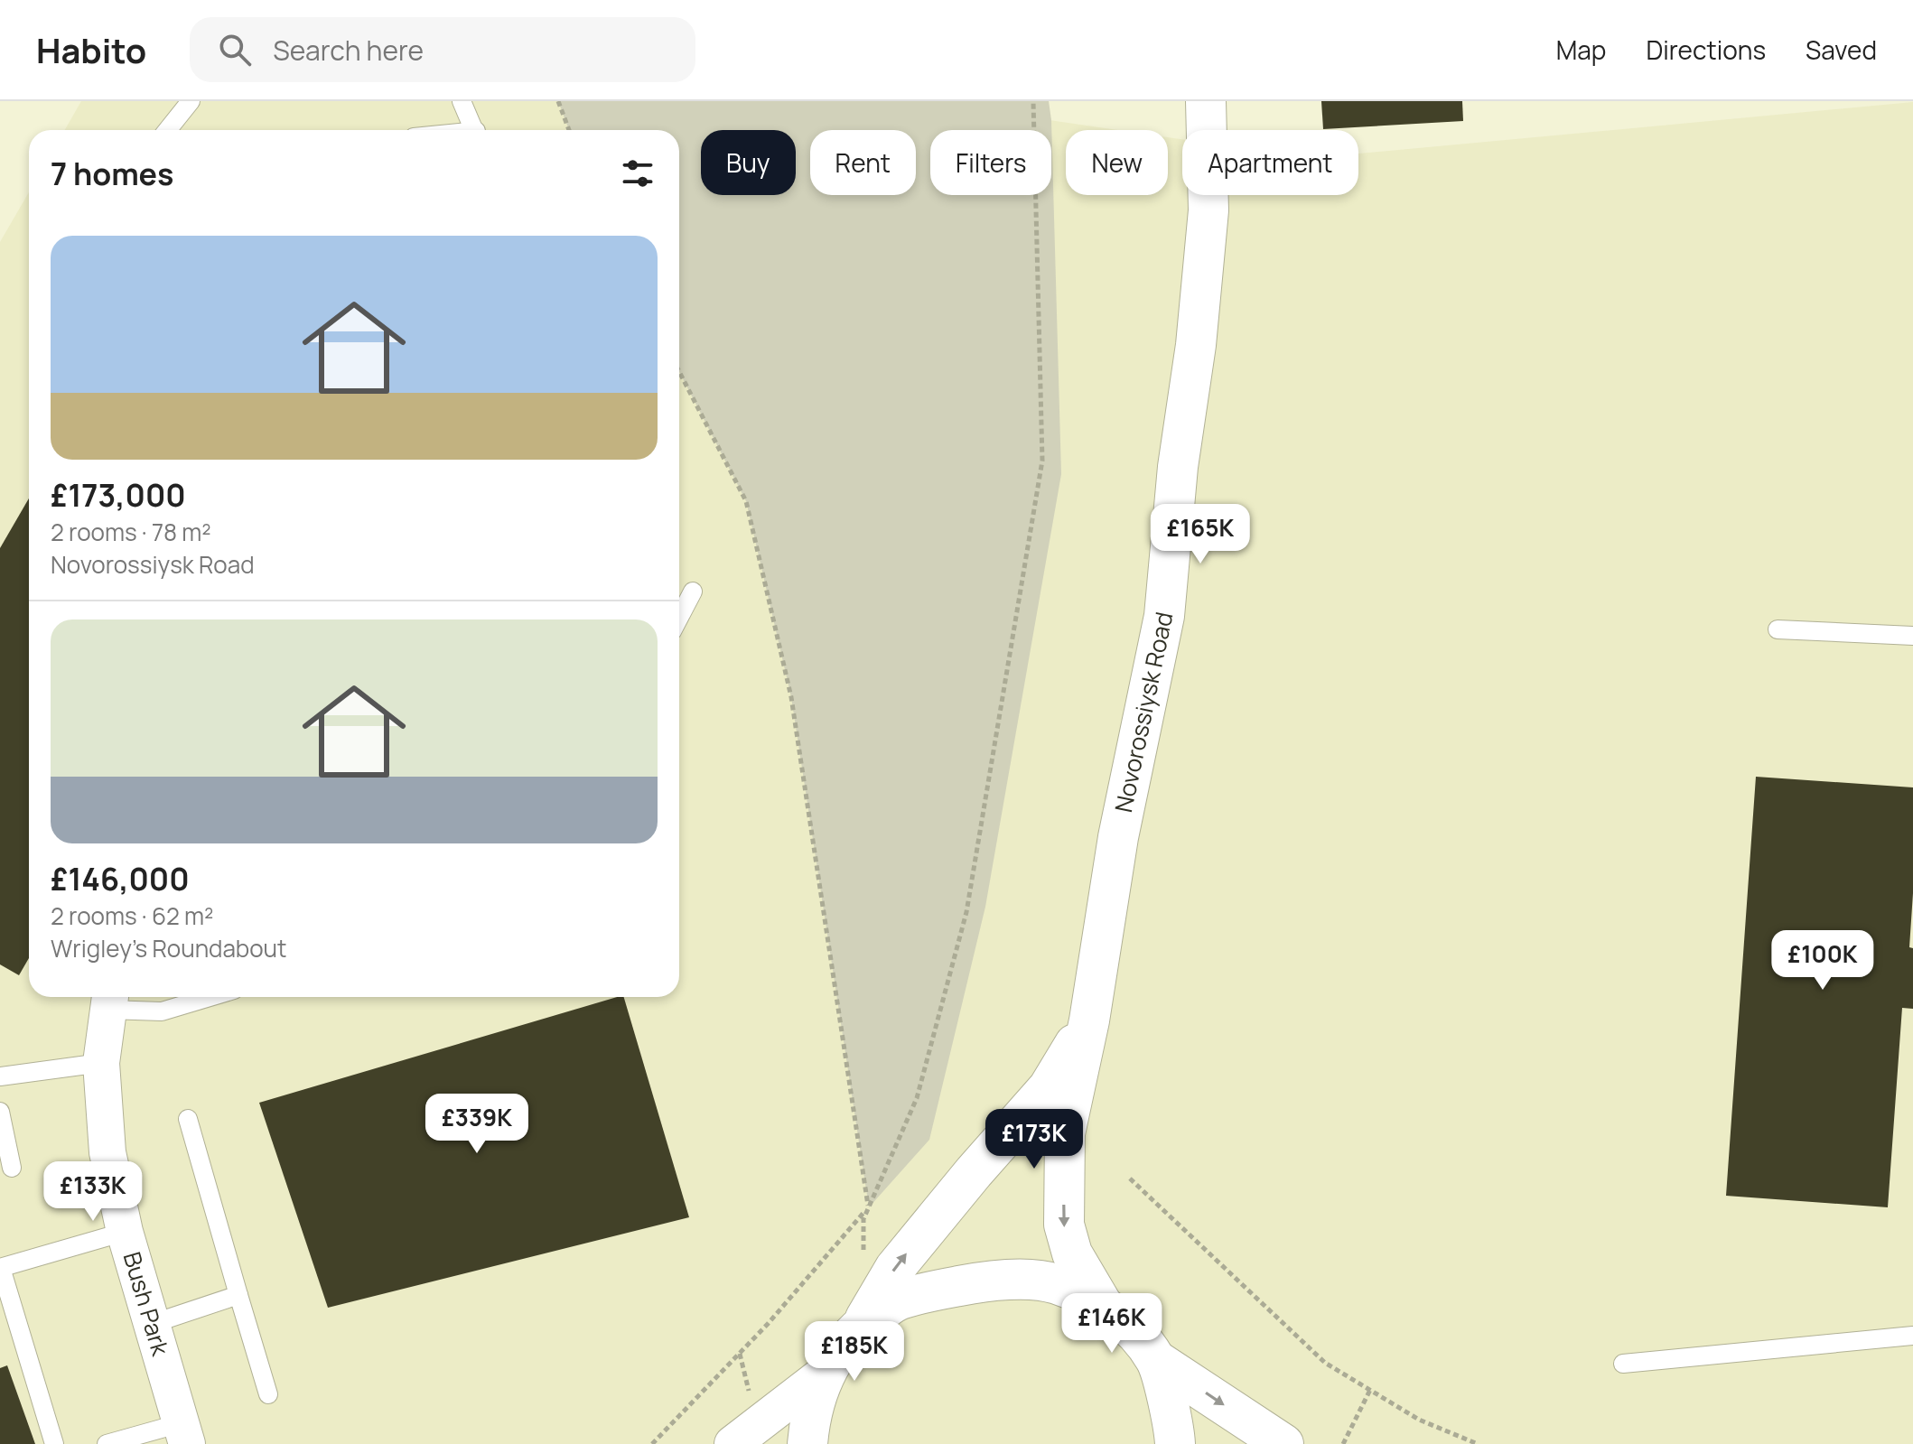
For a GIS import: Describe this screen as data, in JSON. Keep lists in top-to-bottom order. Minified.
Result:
{"streets":{"main road":["Novorossiysk Road"],"street":["Bush Park"]},"page":{"header":"Habito","search":"Search here","nav":["Map","Directions","Saved"],"chip":["Buy","Rent","Filters","New","Apartment"],"heading":"7 homes","list":[{"name":"£173,000","note":"2 rooms · 78 m² · Novorossiysk Road"},{"name":"£146,000","note":"2 rooms · 62 m² · Wrigley's Roundabout"}],"price":["£165K","£100K","£339K","£173K","£133K","£146K","£185K"]}}
